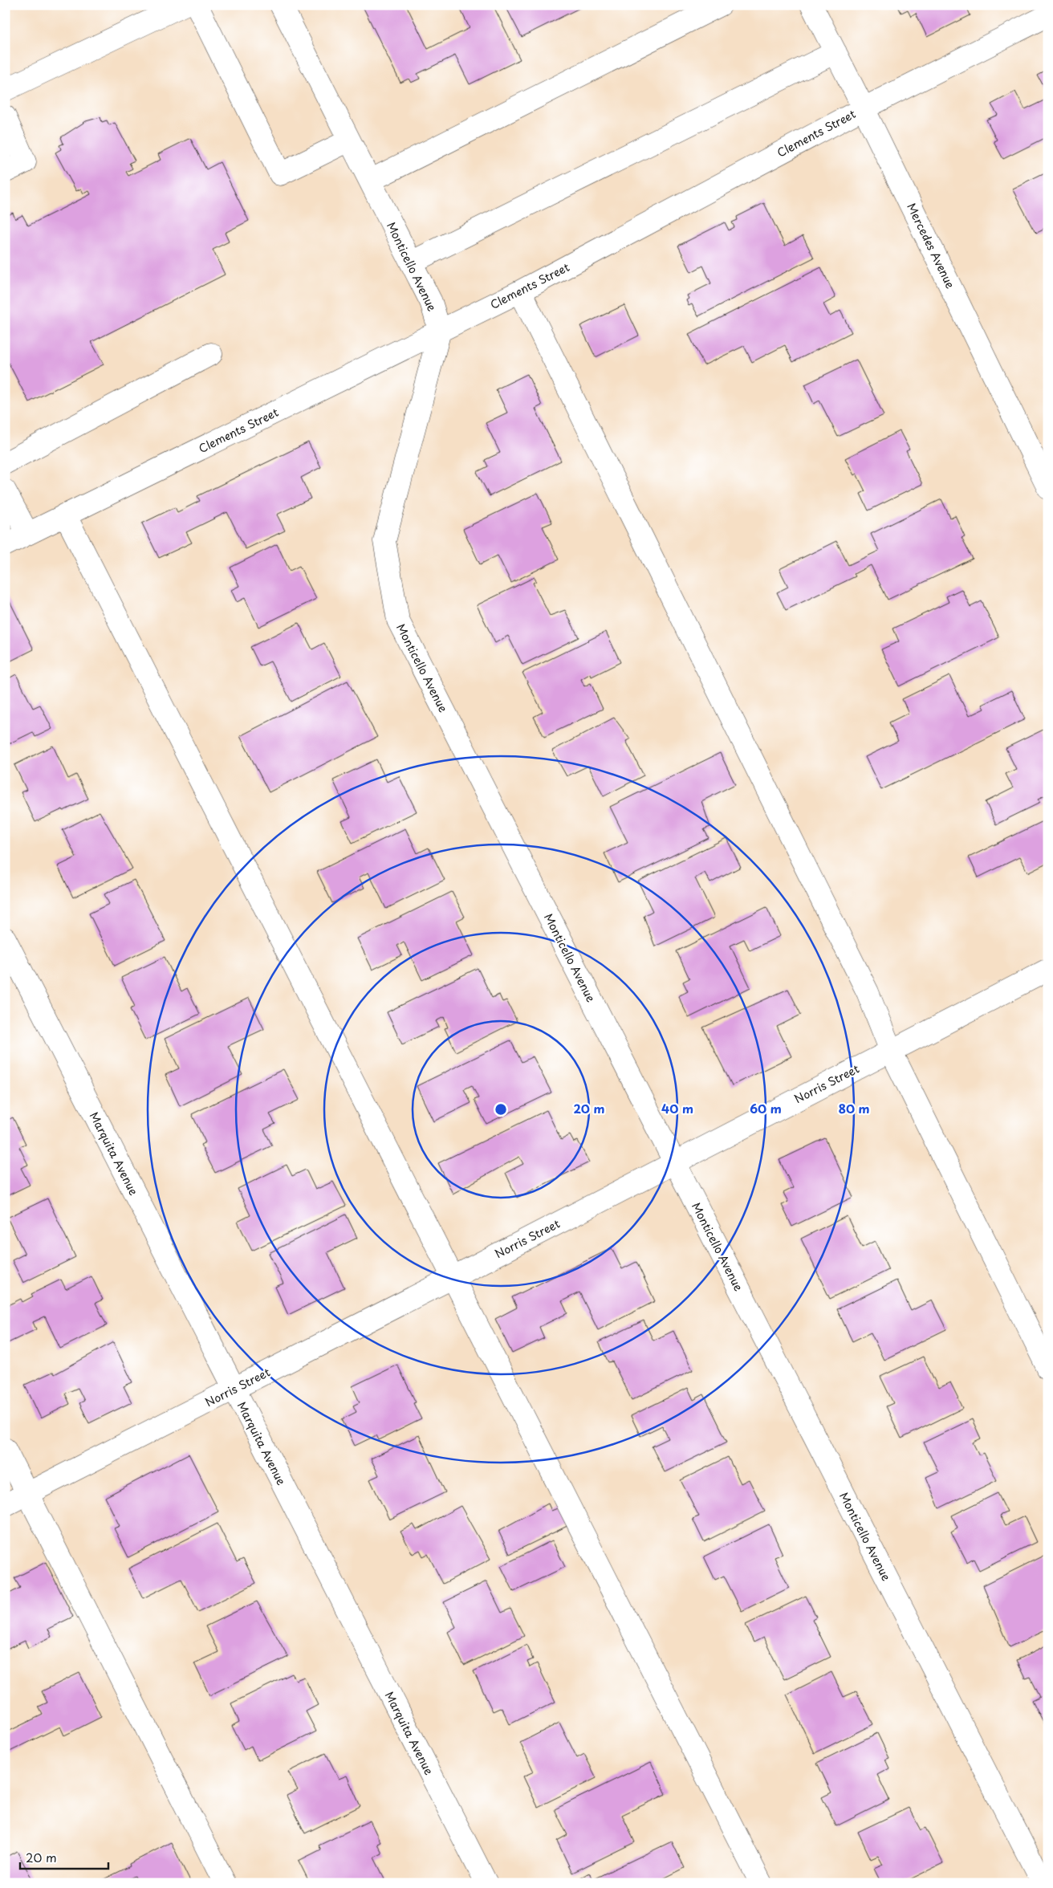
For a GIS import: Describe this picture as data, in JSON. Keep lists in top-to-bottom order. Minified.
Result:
{"streets":{"street":["Clements Street","Mercedes Avenue","Monticello Avenue","Norris Street","Marquita Avenue"]},"crossings":[["Clements Street","Mercedes Avenue"],["Clements Street","Monticello Avenue"],["Monticello Avenue","Norris Street"],["Norris Street","Marquita Avenue"]],"scale_bar":"20 m","rings":["20 m","40 m","60 m","80 m"]}
